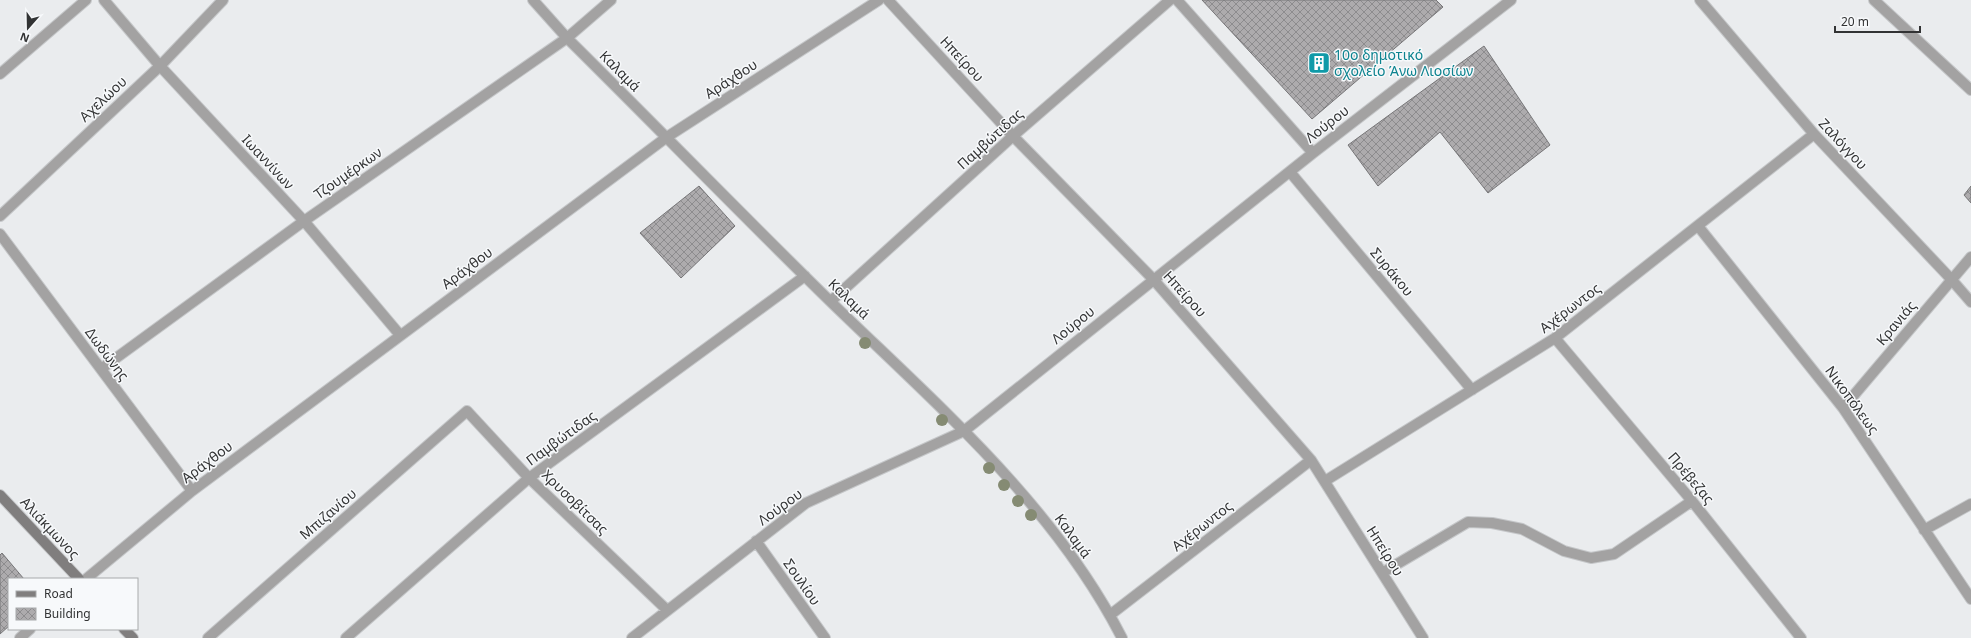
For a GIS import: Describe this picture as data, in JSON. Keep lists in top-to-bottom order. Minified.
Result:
{"streets":{"street":["Ηπείρου","Καλαμά","Αράχθου","Αχελώου","Λούρου","Παμβώτιδας","Ζαλόγγου","Ιωαννίνων","Τζουμέρκων","Συράκου","Αχέρωντος","Κρανιάς","Δωδώνης","Νικοπόλεως","Πρέβεζας","Χρυσοβίτσας","Μπιζανίου","Αλιάκμωνος","Σουλίου"]},"crossings":[["Ηπείρου","Λούρου"],["Ηπείρου","Παμβώτιδας"],["Ηπείρου","Αχέρωντος"],["Καλαμά","Αράχθου"],["Καλαμά","Λούρου"],["Καλαμά","Παμβώτιδας"],["Καλαμά","Τζουμέρκων"],["Καλαμά","Αχέρωντος"],["Αράχθου","Ιωαννίνων"],["Αράχθου","Δωδώνης"],["Αχελώου","Ιωαννίνων"],["Λούρου","Συράκου"],["Λούρου","Χρυσοβίτσας"],["Λούρου","Σουλίου"],["Παμβώτιδας","Χρυσοβίτσας"],["Ζαλόγγου","Αχέρωντος"],["Ζαλόγγου","Κρανιάς"],["Ιωαννίνων","Τζουμέρκων"],["Τζουμέρκων","Δωδώνης"],["Συράκου","Αχέρωντος"],["Αχέρωντος","Νικοπόλεως"],["Αχέρωντος","Πρέβεζας"],["Κρανιάς","Νικοπόλεως"],["Χρυσοβίτσας","Μπιζανίου"]],"places":{"building":["10ο δημοτικό σχολείο Άνω Λιοσίων"]},"legend":["Road","Building"],"scale_bar":"20 m","north":"bottom"}
